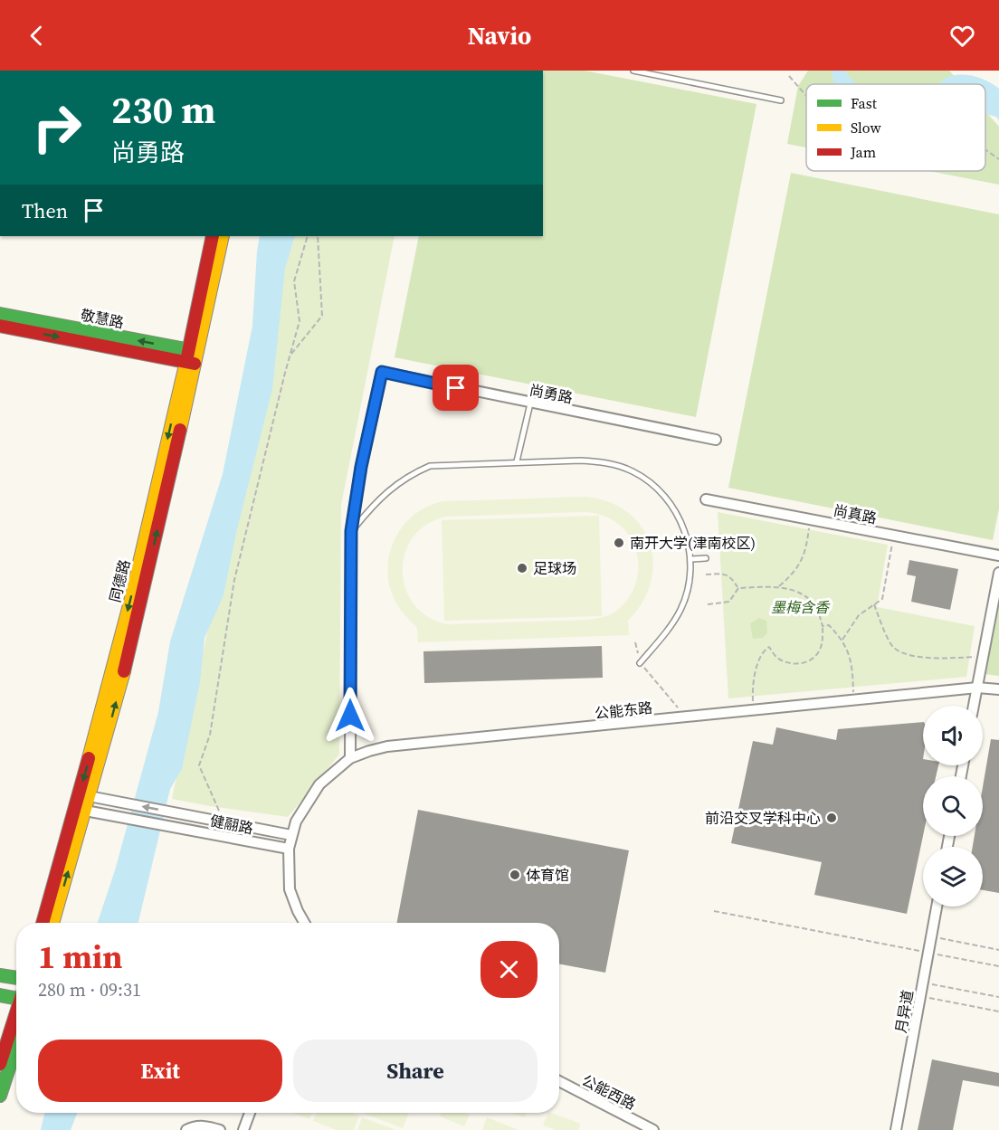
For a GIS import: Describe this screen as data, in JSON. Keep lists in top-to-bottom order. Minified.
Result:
{"streets":{"main road":["敬慧路","同德路"],"street":["尚勇路","尚真路","公能东路","健翮路","月异道","公能西路"]},"crossings":[["敬慧路","同德路"],["同德路","健翮路"],["公能东路","健翮路"]],"parks":["墨梅含香"],"places":["南开大学(津南校区)","足球场","前沿交叉学科中心","体育馆"],"legend":["Fast","Slow","Jam"],"page":{"header":"Navio","turn":["230 m","尚勇路"],"then":"Then","heading":["1 min","280 m · 09:31"],"buttons":["Exit","Share"]}}
